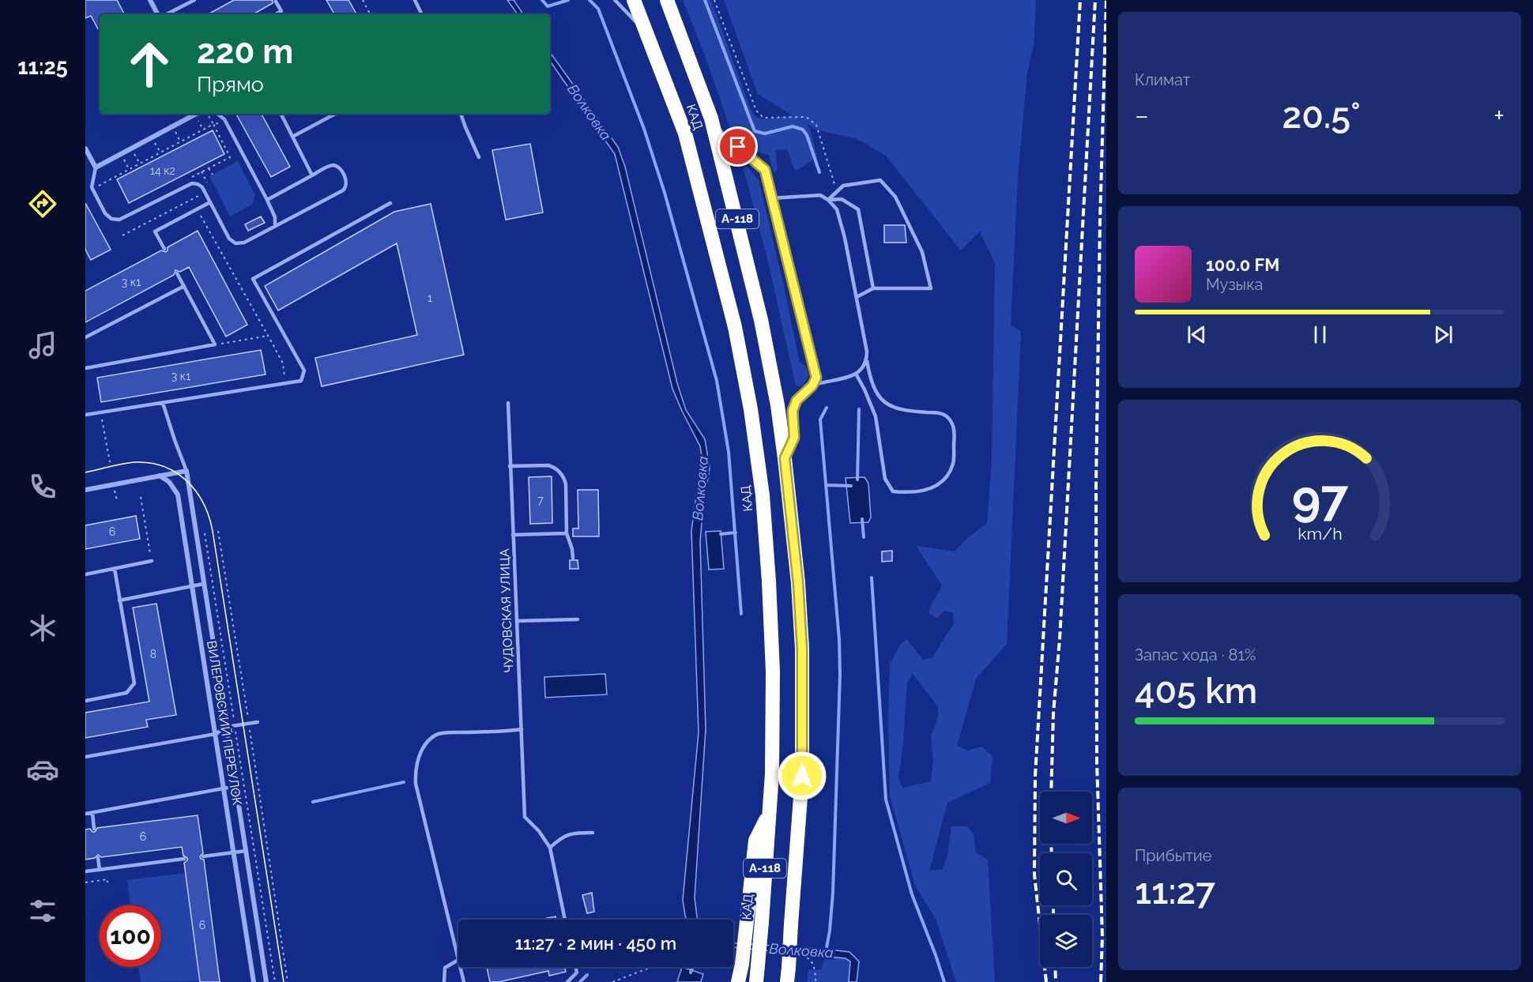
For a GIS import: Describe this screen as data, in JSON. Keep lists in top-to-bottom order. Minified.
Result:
{"streets":{"highway":["КАД","А-118"],"street":["ВИЛЕРОВСКИЙ ПЕРЕУЛОК"],"lane":["ЧУДОВСКАЯ УЛИЦА"]},"water":["Волковка"],"house_numbers":["14 к2","3 к1","1","3 к1","7","6","8","6","6"],"north":"right","page":{"tabs":"11:25","tile":["Климат",["Запас хода · 81%","405 km"],["Прибытие","11:27"]],"turn":["220 m","Прямо"],"heat":["−","20.5°","+"],"song":["100.0 FM","Музыка"],"limit":"100","trip":"11:27 · 2 мин · 450 m","gauge":["97","km/h"]}}
